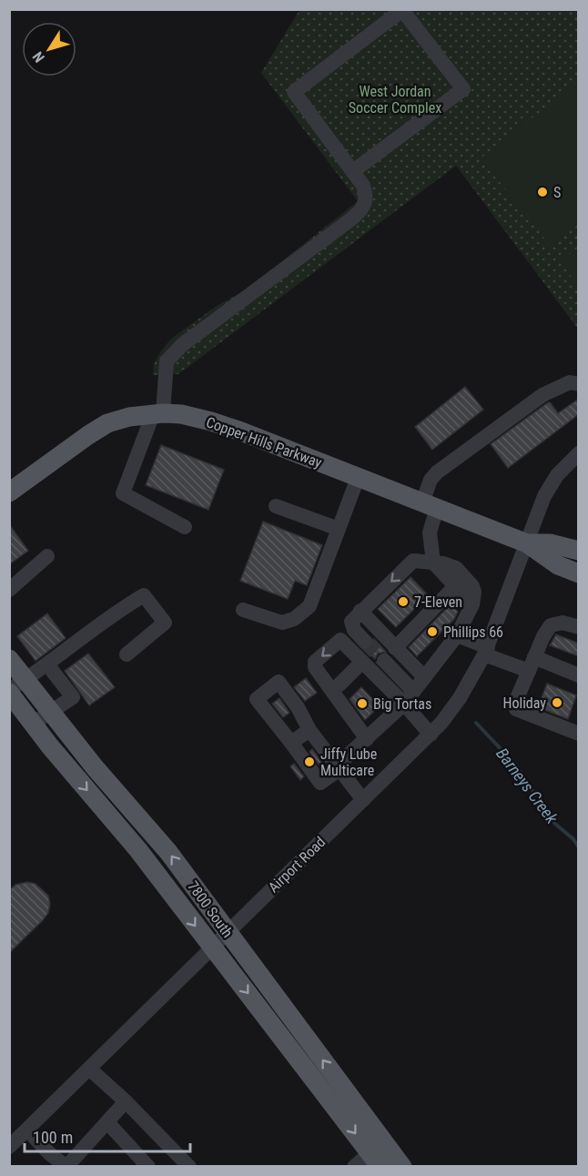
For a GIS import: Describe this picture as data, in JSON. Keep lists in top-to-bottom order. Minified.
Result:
{"streets":{"main road":["Copper Hills Parkway","7800 South"],"street":["Airport Road"]},"crossings":[["Copper Hills Parkway","Airport Road"],["Airport Road","7800 South"]],"water":["Barneys Creek"],"parks":["West Jordan Soccer Complex"],"places":["S","7-Eleven","Phillips 66","Holiday","Big Tortas","Jiffy Lube Multicare"],"scale_bar":"100 m","north":"bottom left"}
